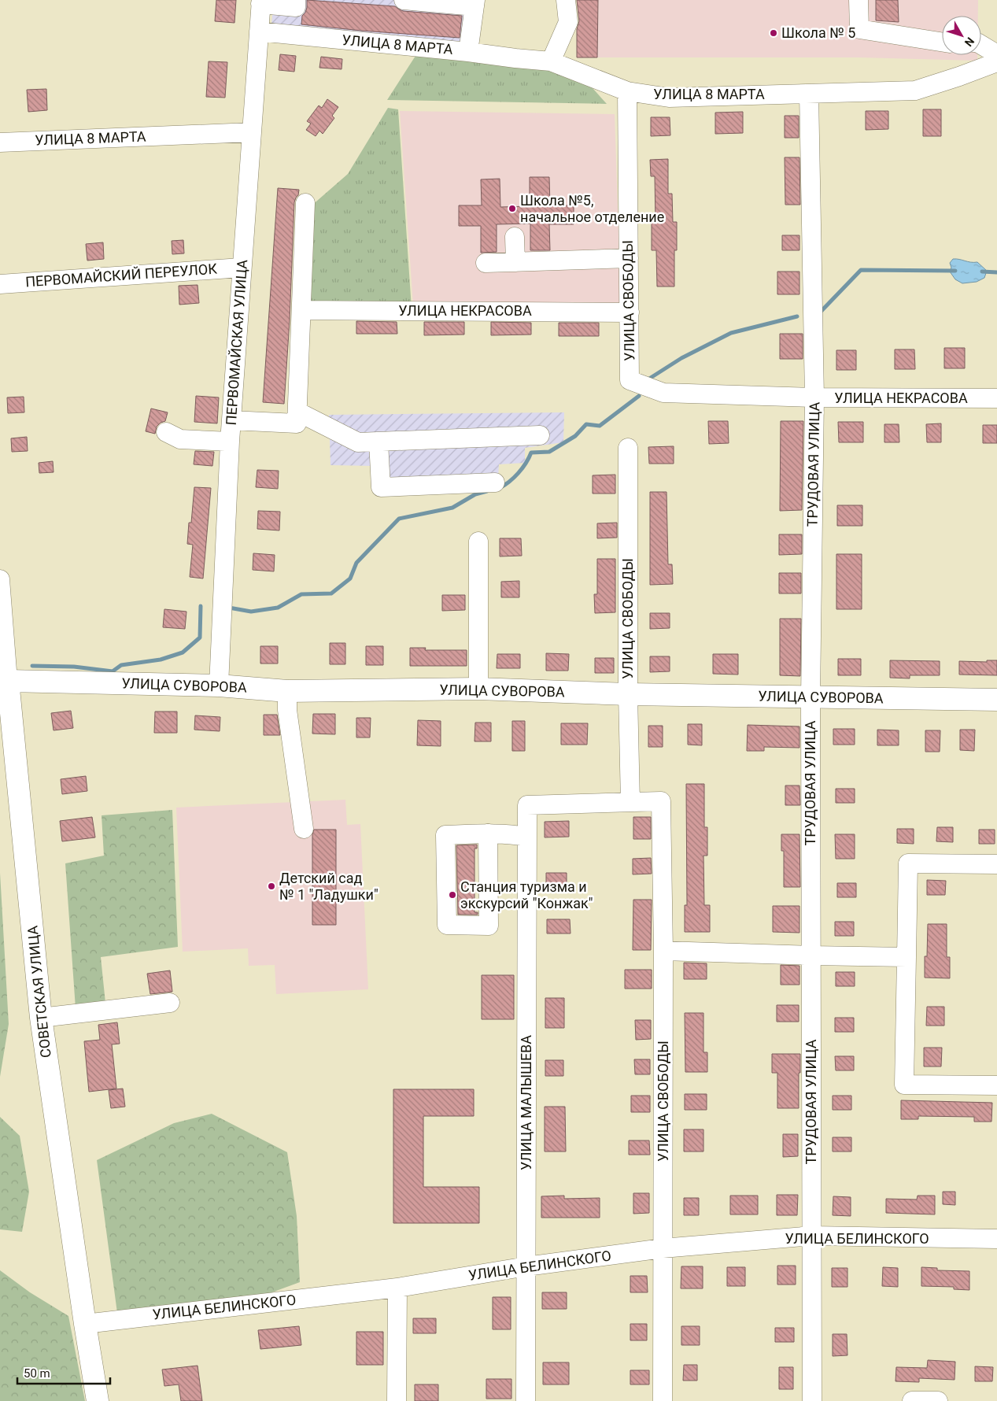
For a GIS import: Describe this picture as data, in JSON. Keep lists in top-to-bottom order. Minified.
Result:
{"streets":{"main road":["УЛИЦА СУВОРОВА","СОВЕТСКАЯ УЛИЦА"],"street":["УЛИЦА 8 МАРТА","ПЕРВОМАЙСКИЙ ПЕРЕУЛОК","УЛИЦА СВОБОДЫ","УЛИЦА НЕКРАСОВА","ПЕРВОМАЙСКАЯ УЛИЦА","ТРУДОВАЯ УЛИЦА","УЛИЦА МАЛЫШЕВА","УЛИЦА БЕЛИНСКОГО"]},"crossings":[["УЛИЦА 8 МАРТА","УЛИЦА СВОБОДЫ"],["УЛИЦА 8 МАРТА","ПЕРВОМАЙСКАЯ УЛИЦА"],["УЛИЦА 8 МАРТА","ТРУДОВАЯ УЛИЦА"],["ПЕРВОМАЙСКИЙ ПЕРЕУЛОК","ПЕРВОМАЙСКАЯ УЛИЦА"],["УЛИЦА СВОБОДЫ","УЛИЦА НЕКРАСОВА"],["УЛИЦА СВОБОДЫ","УЛИЦА СУВОРОВА"],["УЛИЦА СВОБОДЫ","УЛИЦА МАЛЫШЕВА"],["УЛИЦА СВОБОДЫ","УЛИЦА БЕЛИНСКОГО"],["УЛИЦА НЕКРАСОВА","ТРУДОВАЯ УЛИЦА"],["ПЕРВОМАЙСКАЯ УЛИЦА","УЛИЦА СУВОРОВА"],["ТРУДОВАЯ УЛИЦА","УЛИЦА СУВОРОВА"],["ТРУДОВАЯ УЛИЦА","УЛИЦА БЕЛИНСКОГО"],["УЛИЦА СУВОРОВА","СОВЕТСКАЯ УЛИЦА"],["СОВЕТСКАЯ УЛИЦА","УЛИЦА БЕЛИНСКОГО"],["УЛИЦА МАЛЫШЕВА","УЛИЦА БЕЛИНСКОГО"]],"places":["Школа № 5","Школа №5, начальное отделение","Детский сад № 1 \"Ладушки\"","Станция туризма и экскурсий \"Конжак\""],"scale_bar":"50 m","north":"bottom right"}
